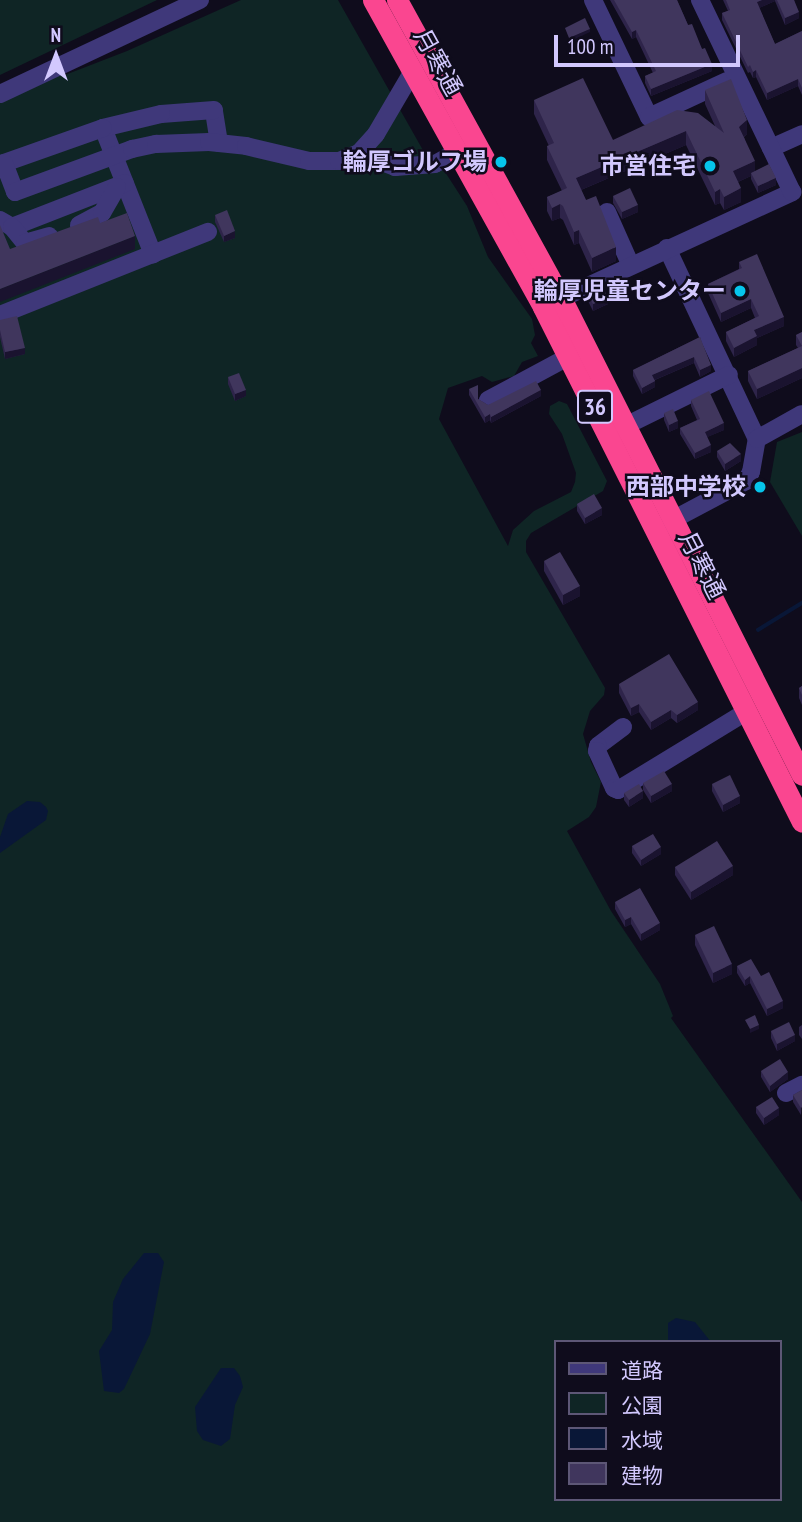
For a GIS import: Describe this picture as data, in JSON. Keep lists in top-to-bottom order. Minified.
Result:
{"streets":{"highway":["月寒通","36"]},"places":["輪厚ゴルフ場","市営住宅","輪厚児童センター","西部中学校"],"legend":["道路","公園","水域","建物"],"scale_bar":"100 m","north":"top"}
